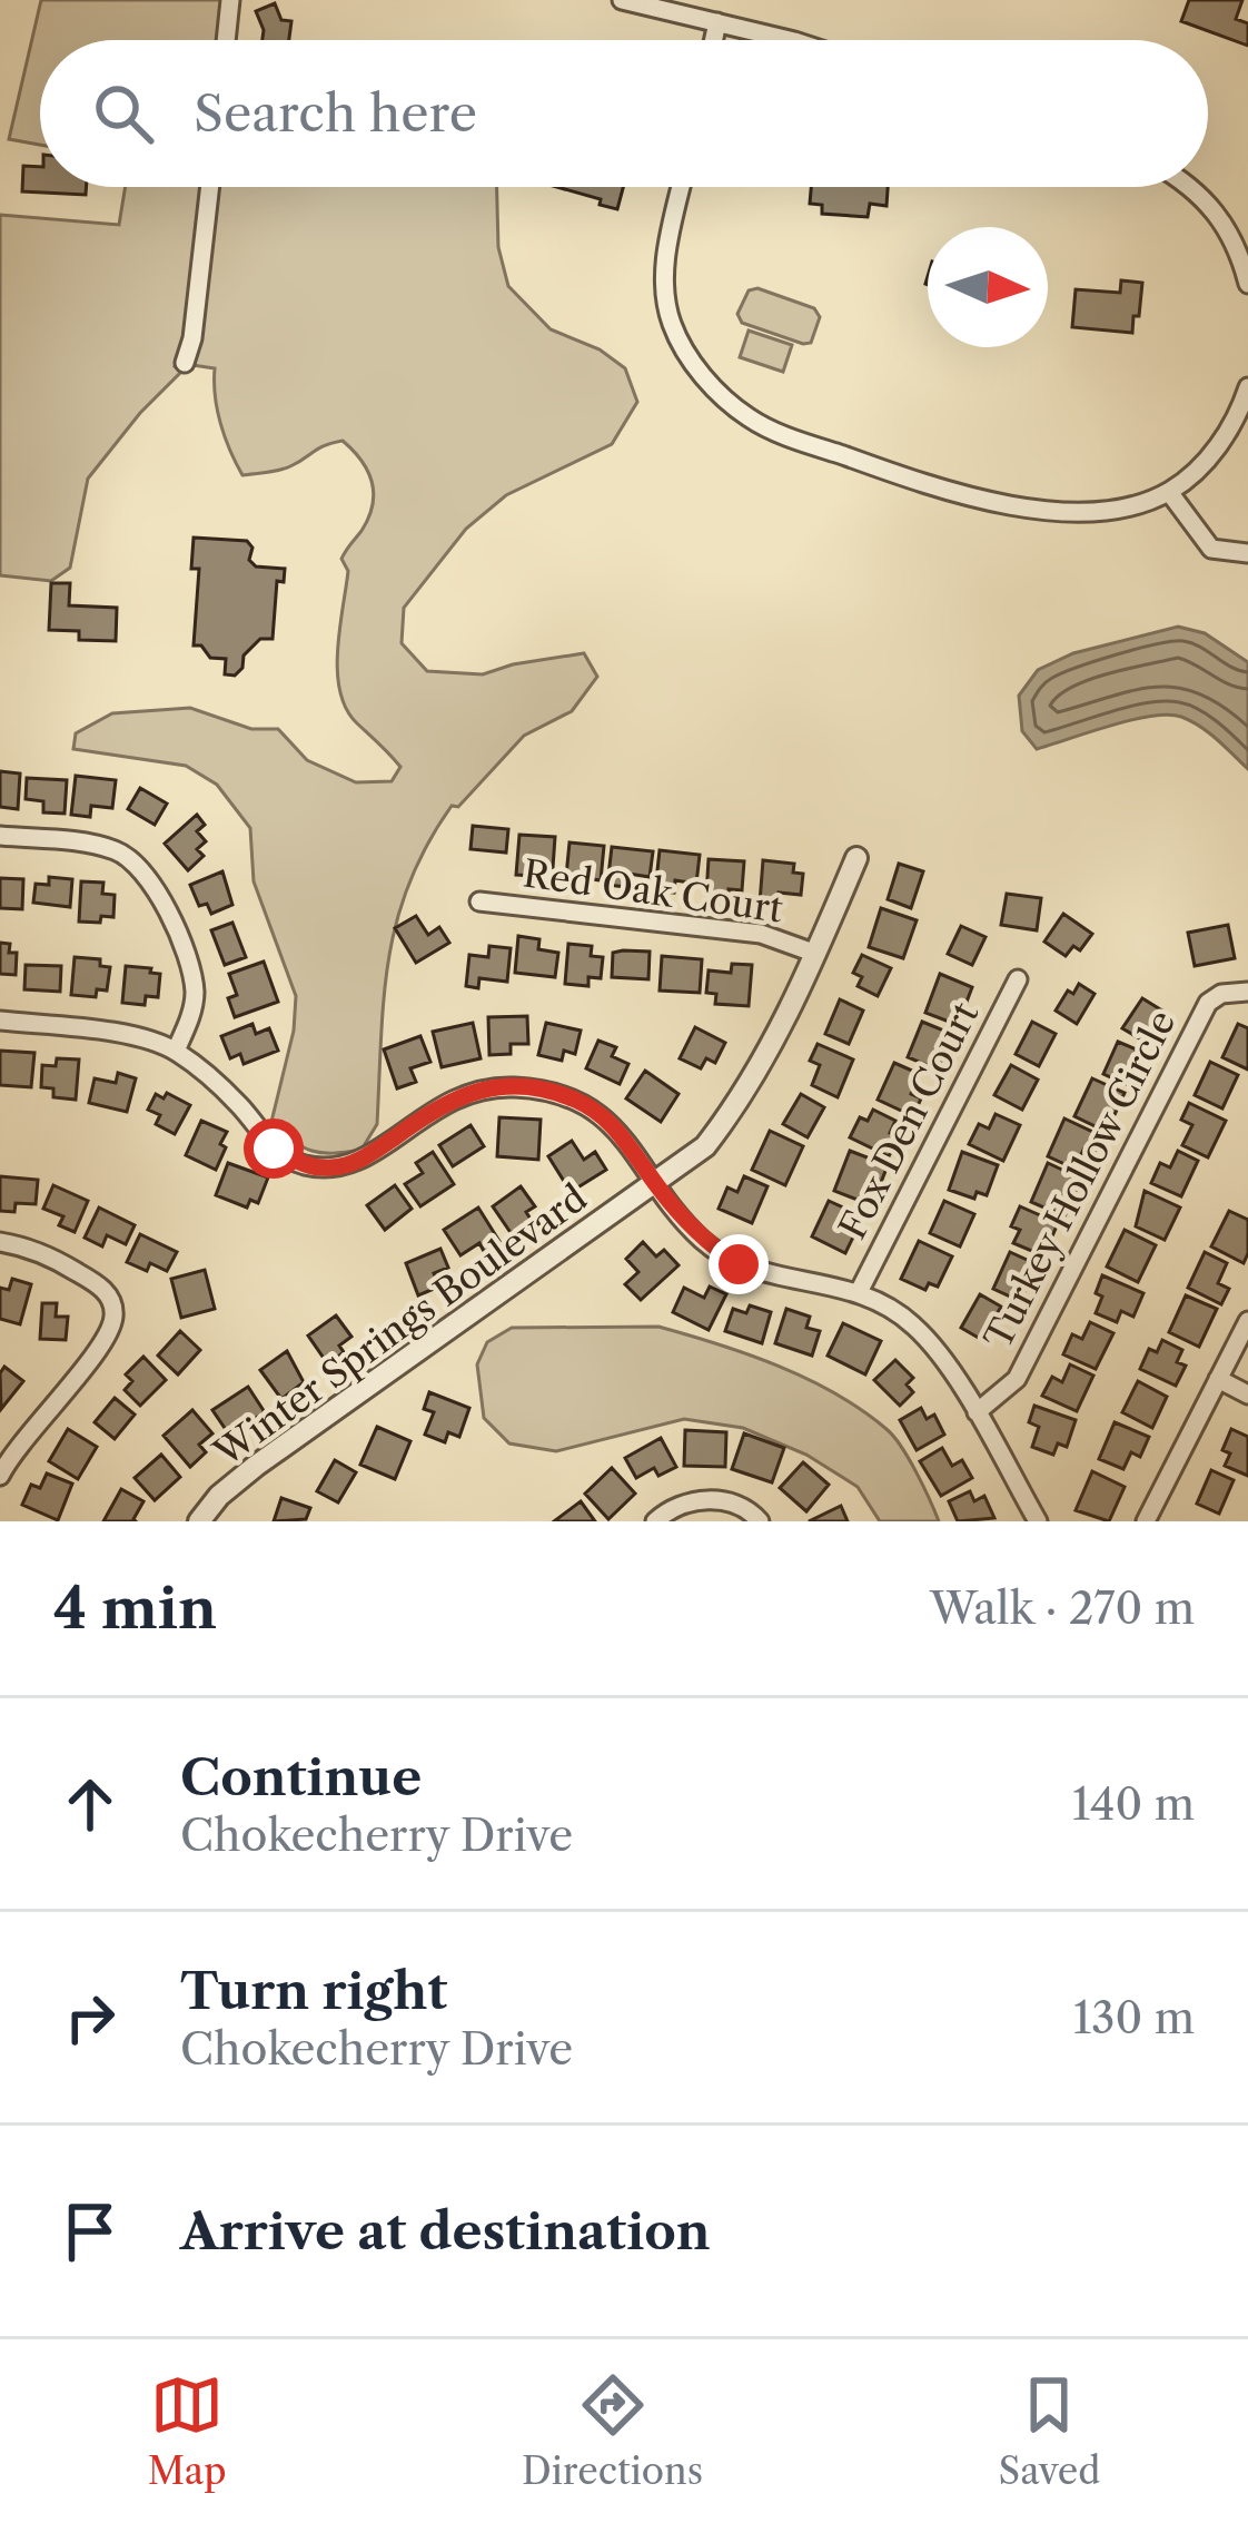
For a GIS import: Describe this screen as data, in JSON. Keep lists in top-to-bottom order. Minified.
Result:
{"streets":{"street":["Red Oak Court","Fox Den Court","Turkey Hollow Circle","Winter Springs Boulevard"]},"crossings":[["Red Oak Court","Winter Springs Boulevard"]],"north":"right","page":{"search":"Search here","heading":["4 min","Walk · 270 m"],"list":[["Continue","Chokecherry Drive","140 m"],["Turn right","Chokecherry Drive","130 m"],"Arrive at destination"],"nav":["Map","Directions","Saved"]}}
